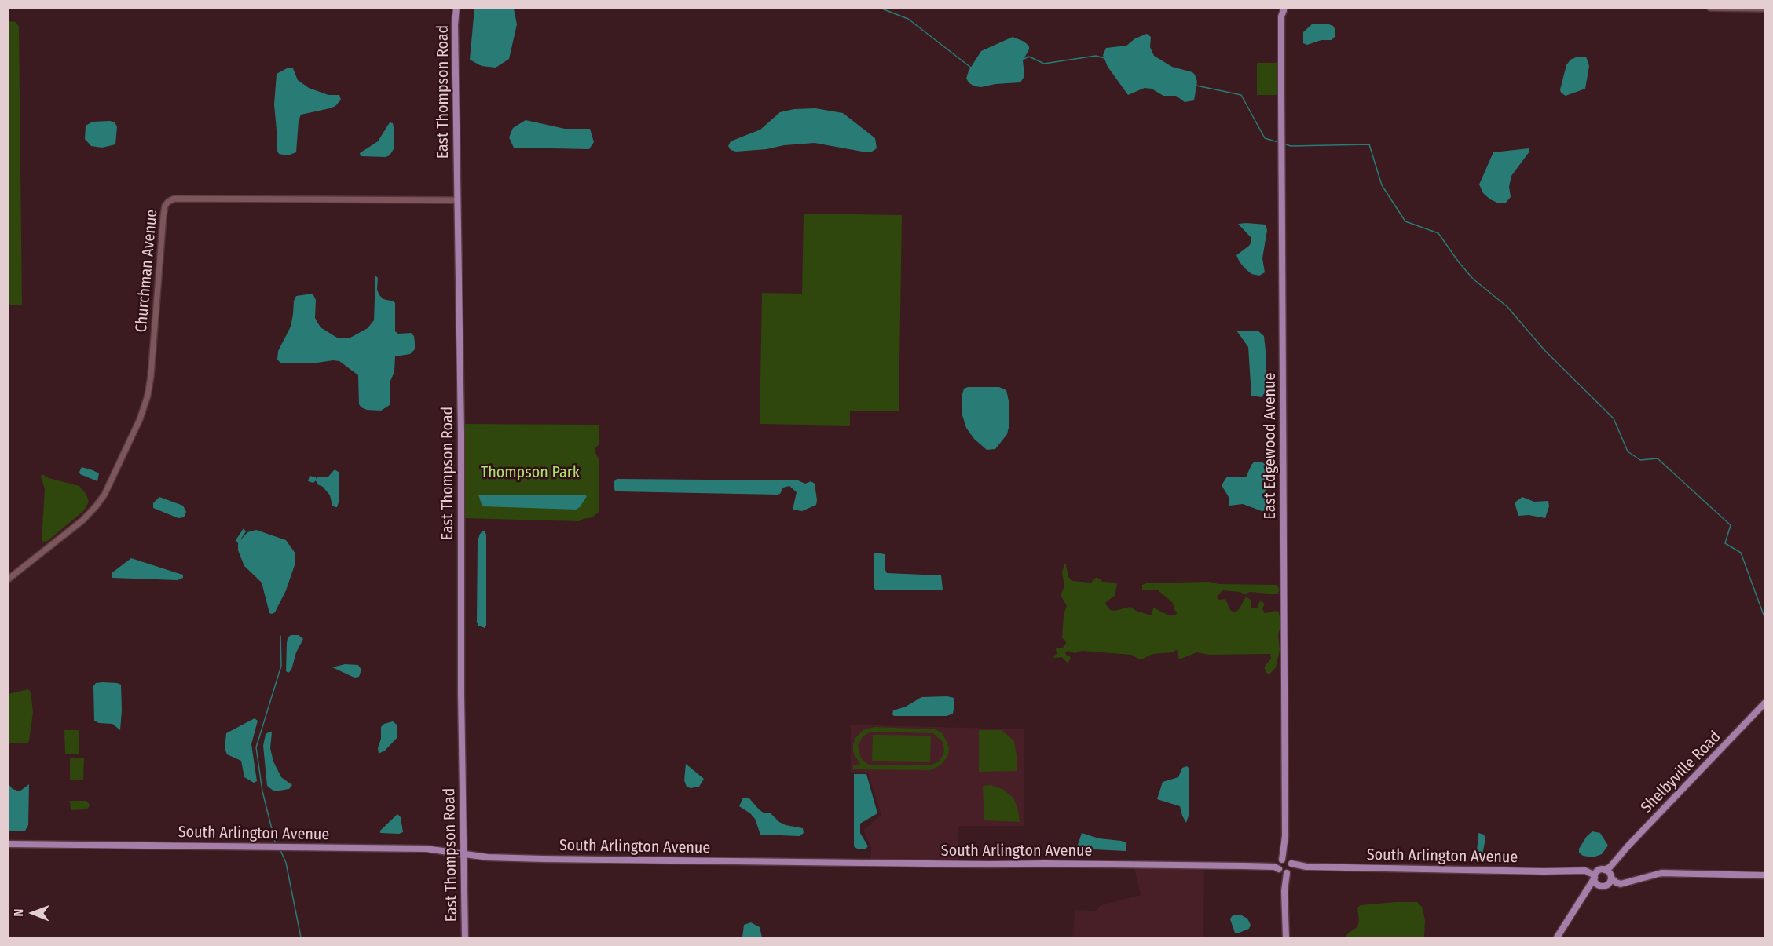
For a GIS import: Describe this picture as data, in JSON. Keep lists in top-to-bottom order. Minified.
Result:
{"streets":{"main road":["East Thompson Road","East Edgewood Avenue","Shelbyville Road","South Arlington Avenue"],"street":["Churchman Avenue"]},"crossings":[["East Thompson Road","Churchman Avenue"],["East Thompson Road","South Arlington Avenue"],["East Edgewood Avenue","South Arlington Avenue"]],"parks":["Thompson Park"],"north":"left"}
